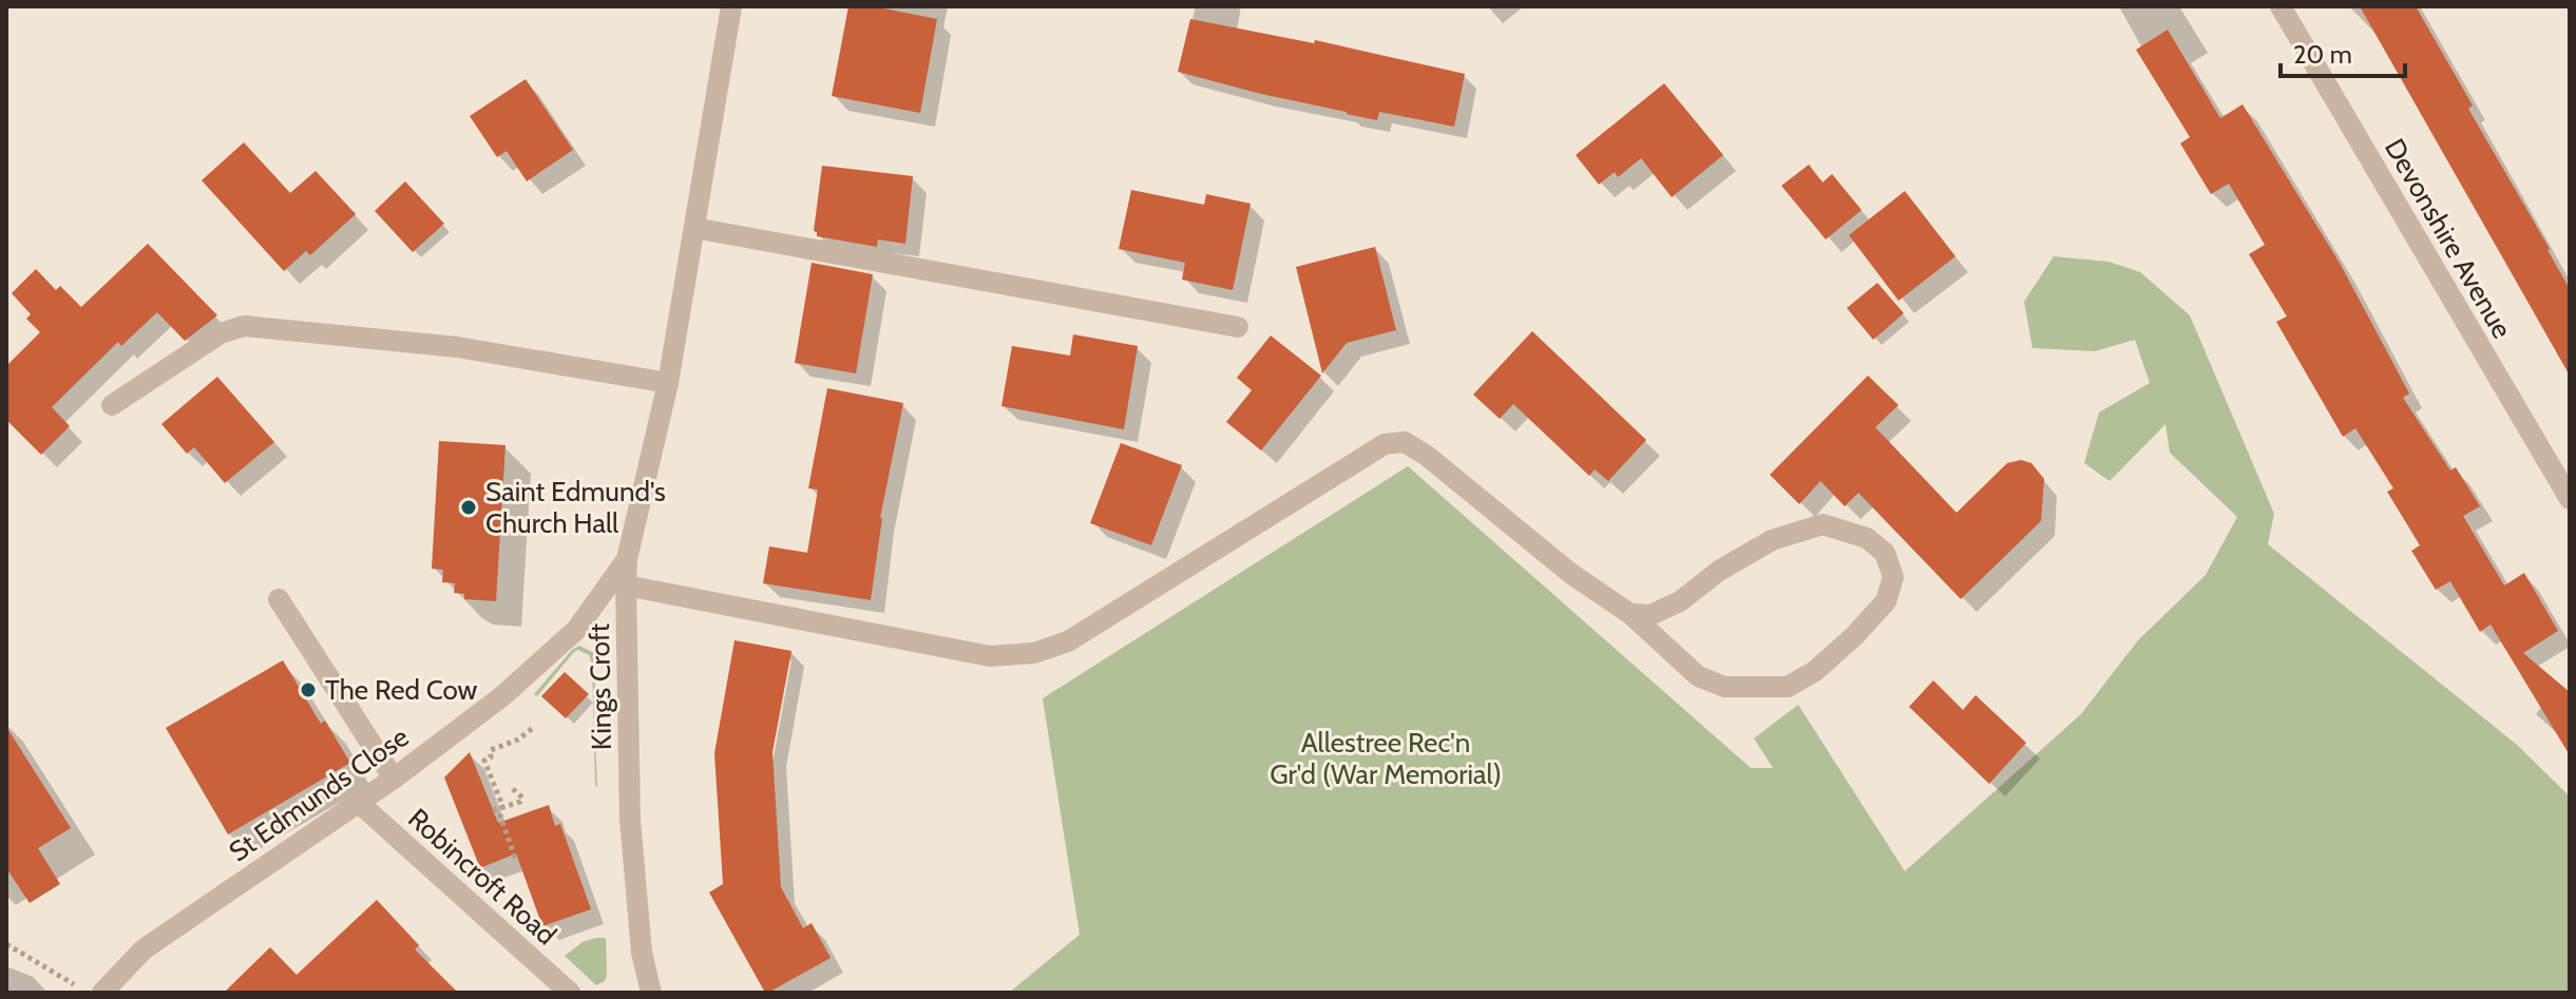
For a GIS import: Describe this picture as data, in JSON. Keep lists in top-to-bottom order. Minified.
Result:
{"streets":{"street":["Devonshire Avenue","Kings Croft","St Edmunds Close","Robincroft Road"]},"crossings":[["Kings Croft","St Edmunds Close"],["St Edmunds Close","Robincroft Road"]],"parks":["Allestree Rec'n Gr'd (War Memorial)"],"places":["Saint Edmund's Church Hall","The Red Cow"],"scale_bar":"20 m"}
